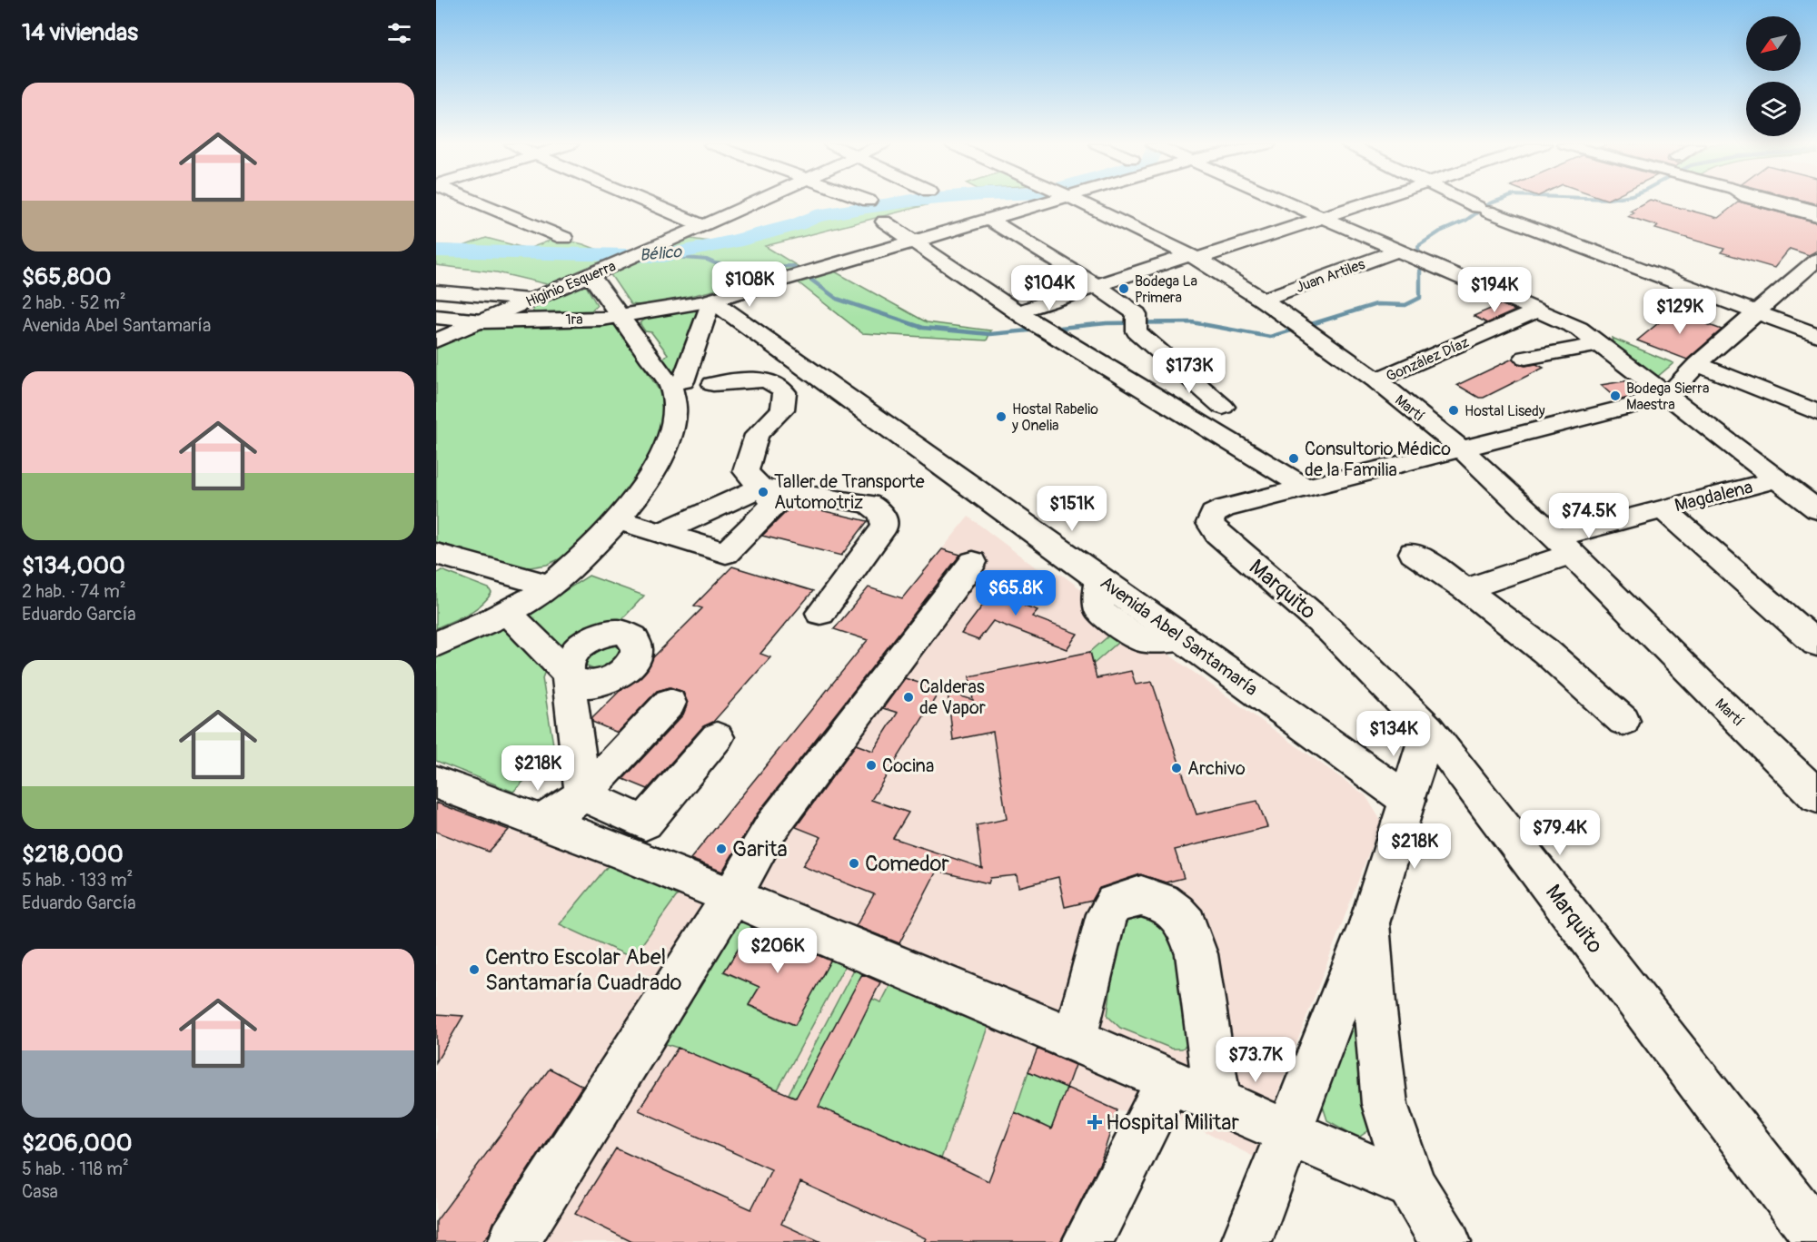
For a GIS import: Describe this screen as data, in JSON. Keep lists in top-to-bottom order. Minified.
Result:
{"streets":{"street":["Juan Artiles","Higinio Esquerra","1ra","González Díaz","Martí","Magdalena","Marquito","Avenida Abel Santamaría"]},"crossings":[["Juan Artiles","Martí"],["Higinio Esquerra","1ra"],["1ra","Avenida Abel Santamaría"],["González Díaz","Martí"],["Martí","Magdalena"]],"water":["Bélico"],"places":{"other":["Bodega La Primera","Bodega Sierra Maestra","Hostal Lisedy","Hostal Rabelio y Onelia","Consultorio Médico de la Familia","Taller de Transporte Automotriz","Calderas de Vapor","Cocina","Archivo","Garita","Comedor","Centro Escolar Abel Santamaría Cuadrado"],"health":["Hospital Militar"]},"north":"bottom left","page":{"heading":"14 viviendas","list":[{"name":"$65,800","note":"2 hab. · 52 m² · Avenida Abel Santamaría"},{"name":"$134,000","note":"2 hab. · 74 m² · Eduardo García"},{"name":"$218,000","note":"5 hab. · 133 m² · Eduardo García"},{"name":"$206,000","note":"5 hab. · 118 m² · Casa"}],"price":["$108K","$104K","$194K","$129K","$173K","$151K","$74.5K","$65.8K","$134K","$218K","$79.4K","$218K","$206K","$73.7K"]}}
